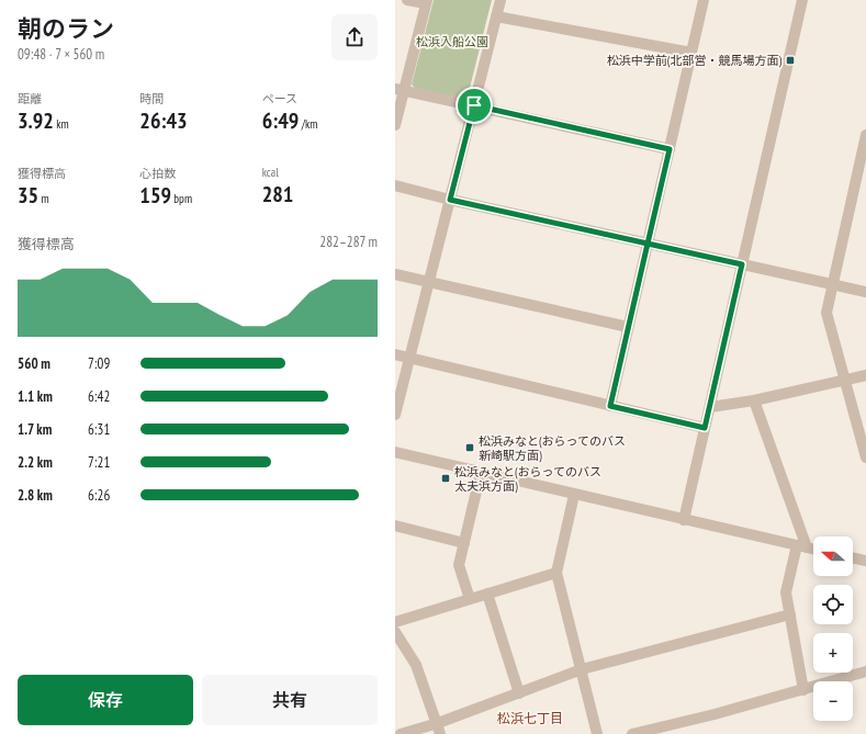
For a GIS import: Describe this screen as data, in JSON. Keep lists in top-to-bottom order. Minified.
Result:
{"districts":["松浜七丁目"],"parks":["松浜入船公園"],"places":{"transit":["松浜中学前(北部営・競馬場方面)","松浜みなと(おらってのバス 新崎駅方面)","松浜みなと(おらってのバス 太夫浜方面)"]},"north":"left","page":{"heading":["朝のラン","09:48 · 7 × 560 m"],"stats":[["距離","3.92 km"],["時間","26:43"],["ペース","6:49 /km"],["獲得標高","35 m"],["心拍数","159 bpm"],["kcal","281"]],"chart":["獲得標高","282–287 m"],"list":[{"name":"560 m","note":"7:09"},{"name":"1.1 km","note":"6:42"},{"name":"1.7 km","note":"6:31"},{"name":"2.2 km","note":"7:21"},{"name":"2.8 km","note":"6:26"}],"map_buttons":["+","−"],"buttons":["保存","共有"]}}
